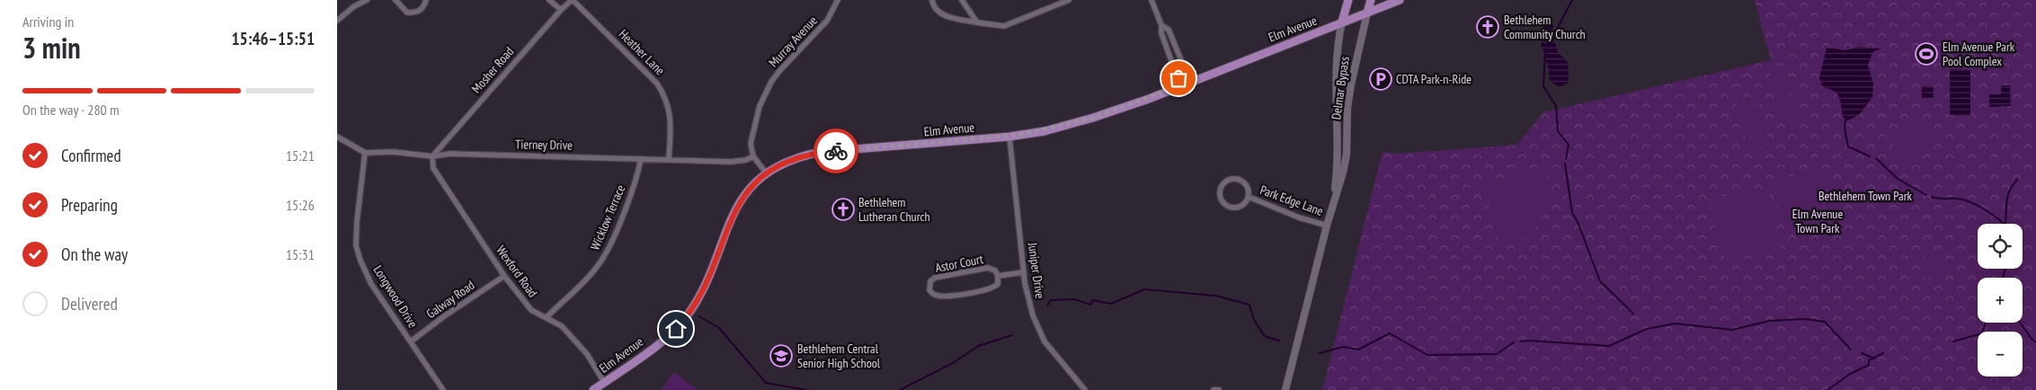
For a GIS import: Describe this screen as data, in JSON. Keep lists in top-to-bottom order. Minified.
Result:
{"streets":{"main road":["Elm Avenue","Delmar Bypass"],"street":["Murray Avenue","Heather Lane","Mosher Road","Tierney Drive","Park Edge Lane","Wicklow Terrace","Astor Court","Juniper Drive","Wexford Road","Longwood Drive","Galway Road"]},"crossings":[["Elm Avenue","Delmar Bypass"],["Elm Avenue","Juniper Drive"],["Elm Avenue","Wexford Road"],["Murray Avenue","Tierney Drive"],["Heather Lane","Mosher Road"],["Heather Lane","Tierney Drive"],["Mosher Road","Tierney Drive"],["Mosher Road","Wexford Road"],["Delmar Bypass","Park Edge Lane"],["Tierney Drive","Wicklow Terrace"],["Tierney Drive","Wexford Road"],["Tierney Drive","Longwood Drive"],["Wicklow Terrace","Wexford Road"],["Astor Court","Juniper Drive"],["Wexford Road","Galway Road"],["Longwood Drive","Galway Road"]],"parks":["Bethlehem Town Park","Elm Avenue Town Park"],"places":{"church":["Bethlehem Community Church","Bethlehem Lutheran Church"],"sports":["Elm Avenue Park Pool Complex"],"parking":["CDTA Park-n-Ride"],"school or university":["Bethlehem Central Senior High School"]},"page":{"heading":["3 min","Arriving in","15:46–15:51"],"bar":"On the way · 280 m","list":[["Confirmed","15:21"],["Preparing","15:26"],["On the way","15:31"],"Delivered"],"map_buttons":["+","−"]}}
